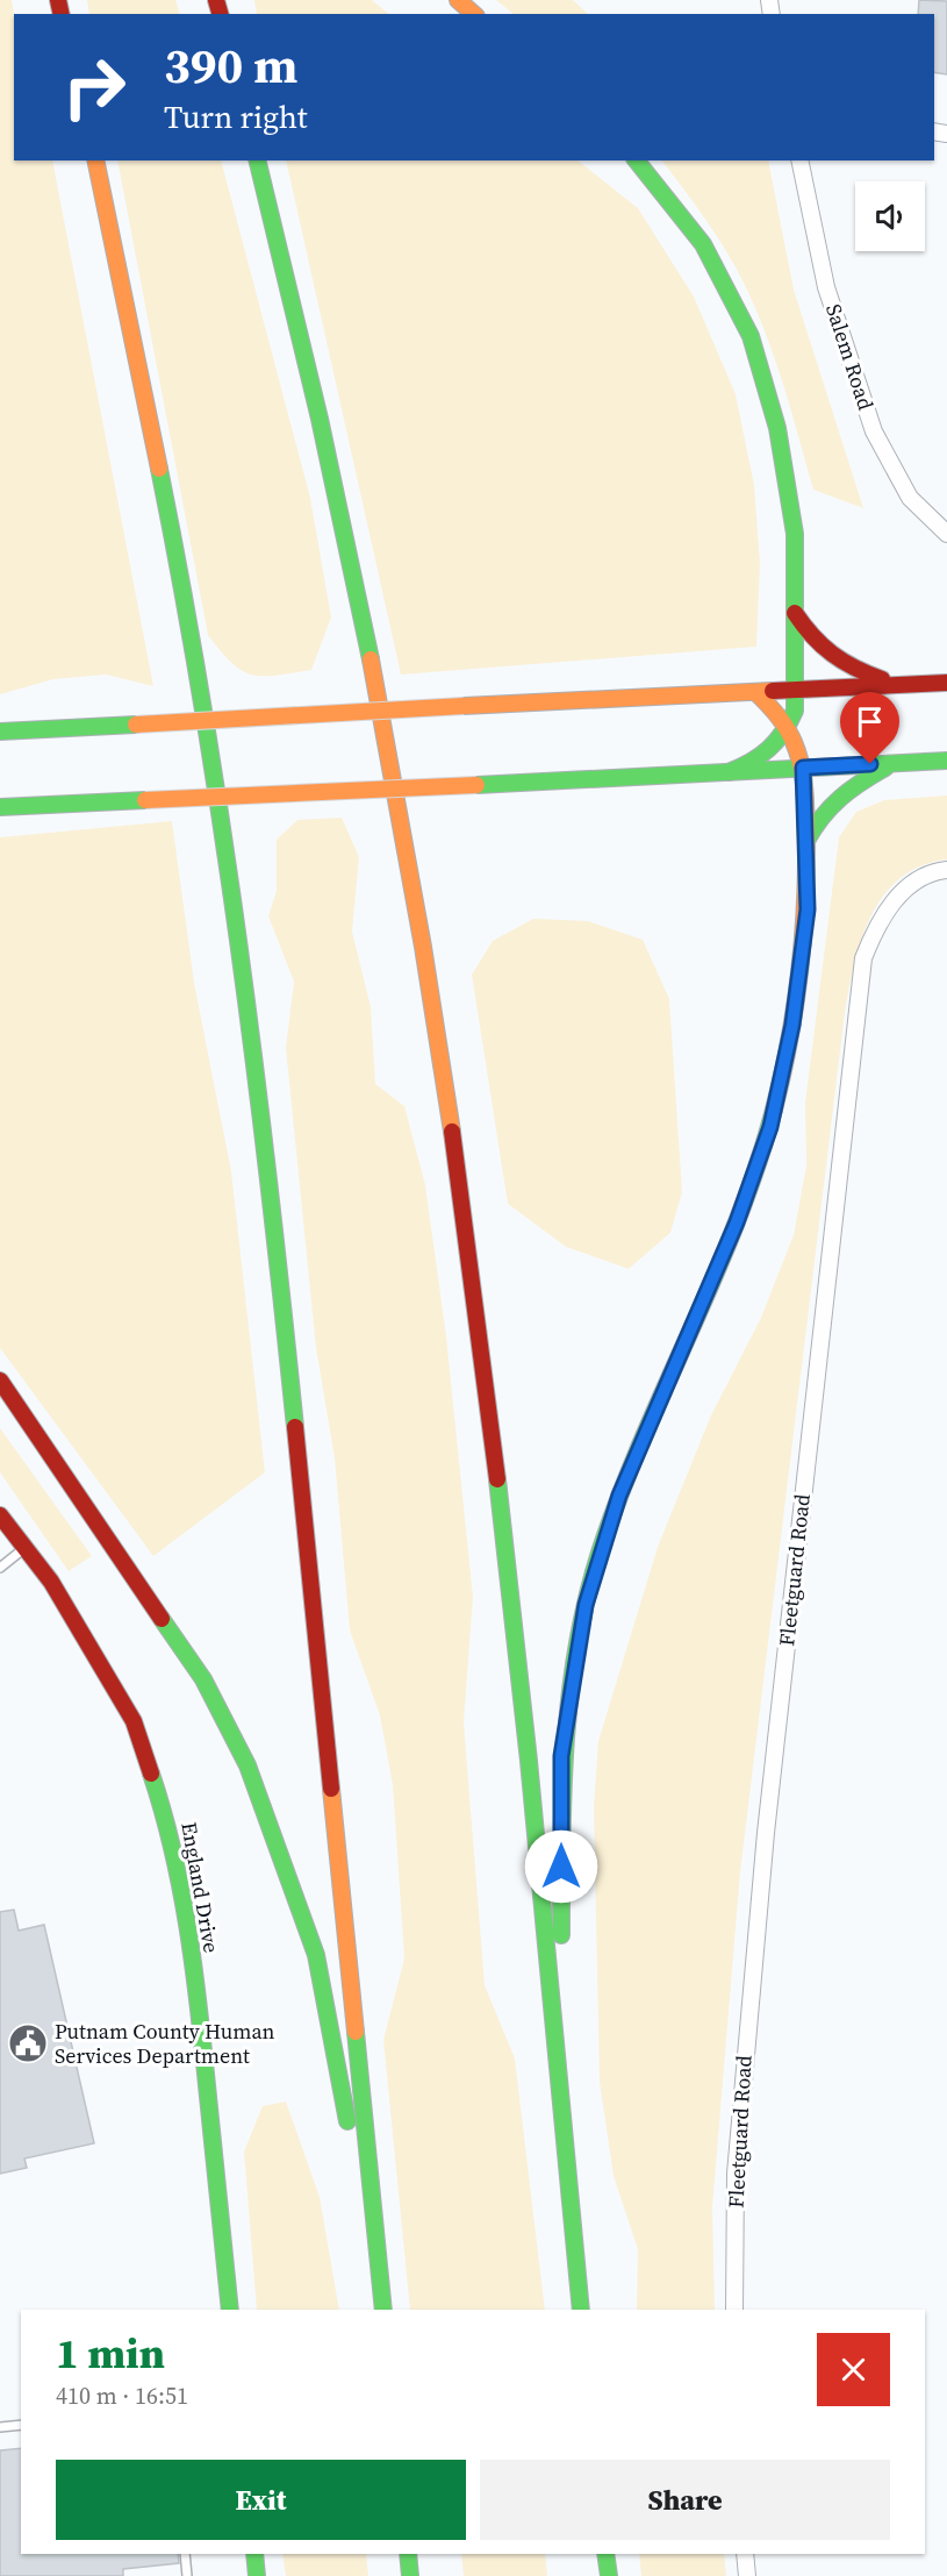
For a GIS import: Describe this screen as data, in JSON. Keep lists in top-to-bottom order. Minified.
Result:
{"streets":{"main road":["England Drive"],"street":["Salem Road","Fleetguard Road"]},"places":{"public building":["Putnam County Human Services Department"]},"page":{"turn":["390 m","Turn right"],"heading":["1 min","410 m · 16:51"],"buttons":["Exit","Share"]}}
